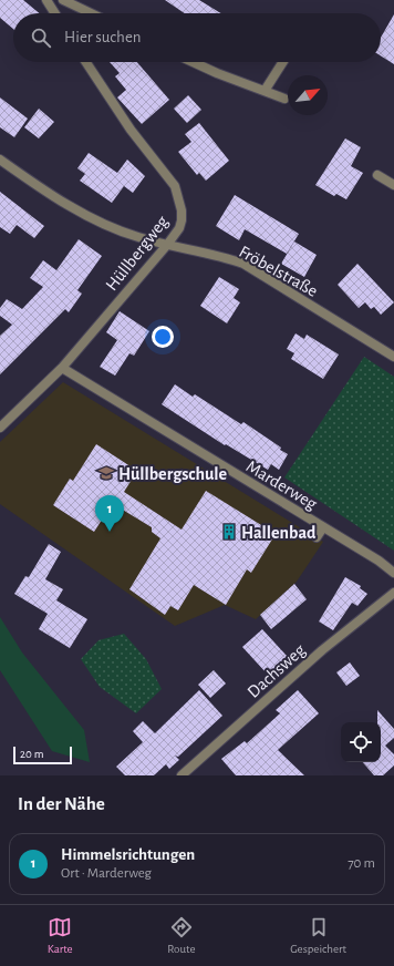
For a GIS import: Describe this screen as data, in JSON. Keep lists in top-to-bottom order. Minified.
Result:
{"streets":{"street":["Hüllbergweg","Fröbelstraße","Marderweg","Dachsweg"]},"crossings":[["Hüllbergweg","Fröbelstraße"],["Hüllbergweg","Marderweg"]],"places":{"school or university":["Hüllbergschule"],"building":["Hallenbad"]},"scale_bar":"20 m","north":"top right","page":{"search":"Hier suchen","pins":"1","scale":"20 m","heading":"In der Nähe","list":[{"mark":"1","name":"Himmelsrichtungen","note":"Ort · Marderweg","value":"70 m"}],"nav":["Karte","Route","Gespeichert"]}}
